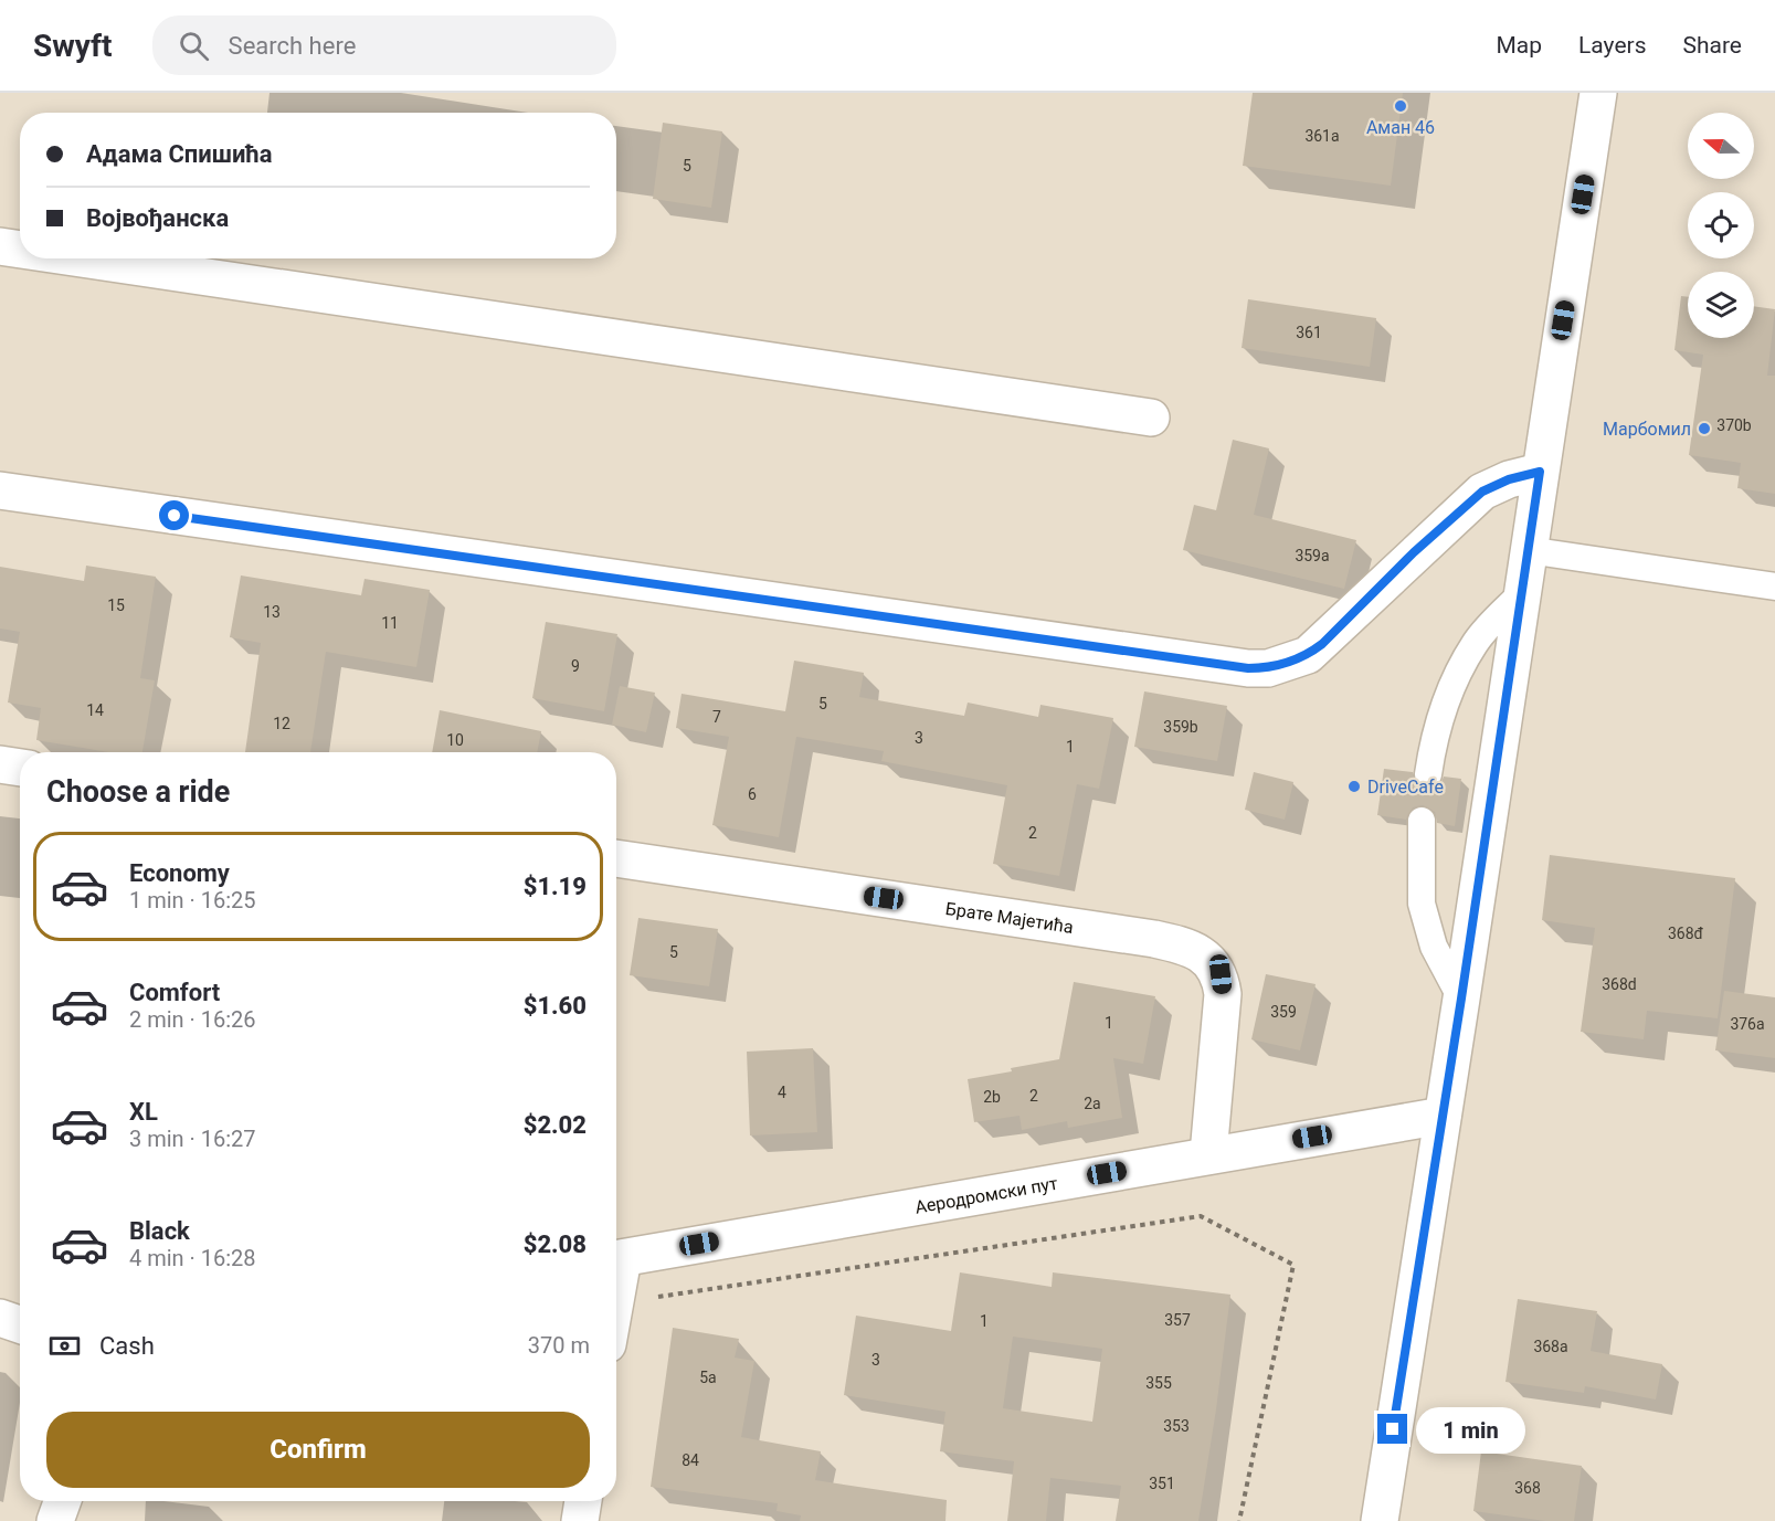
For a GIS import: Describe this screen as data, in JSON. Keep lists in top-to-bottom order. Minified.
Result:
{"streets":{"street":["Брате Мајетића","Аеродромски пут"]},"crossings":[["Брате Мајетића","Аеродромски пут"]],"places":["Аман 46","Марбомил","DriveCafe"],"house_numbers":["361a","5","361","370b","359a","15","13","11","9","5","14","7","12","359b","3","10","1","6","2","368đ","5","368d","359","1","376a","4","2","2b","2a","357","1","368a","3","5a","355","353","84","351","368"],"north":"left","page":{"header":"Swyft","search":"Search here","nav":["Map","Layers","Share"],"banner":["Адама Спишића","Војвођанска"],"heading":"Choose a ride","list":[{"name":"Economy","note":"1 min · 16:25","value":"$1.19"},{"name":"Comfort","note":"2 min · 16:26","value":"$1.60"},{"name":"XL","note":"3 min · 16:27","value":"$2.02"},{"name":"Black","note":"4 min · 16:28","value":"$2.08"}],"pay":["Cash","370 m"],"buttons":"Confirm","bubble":"1 min"}}
